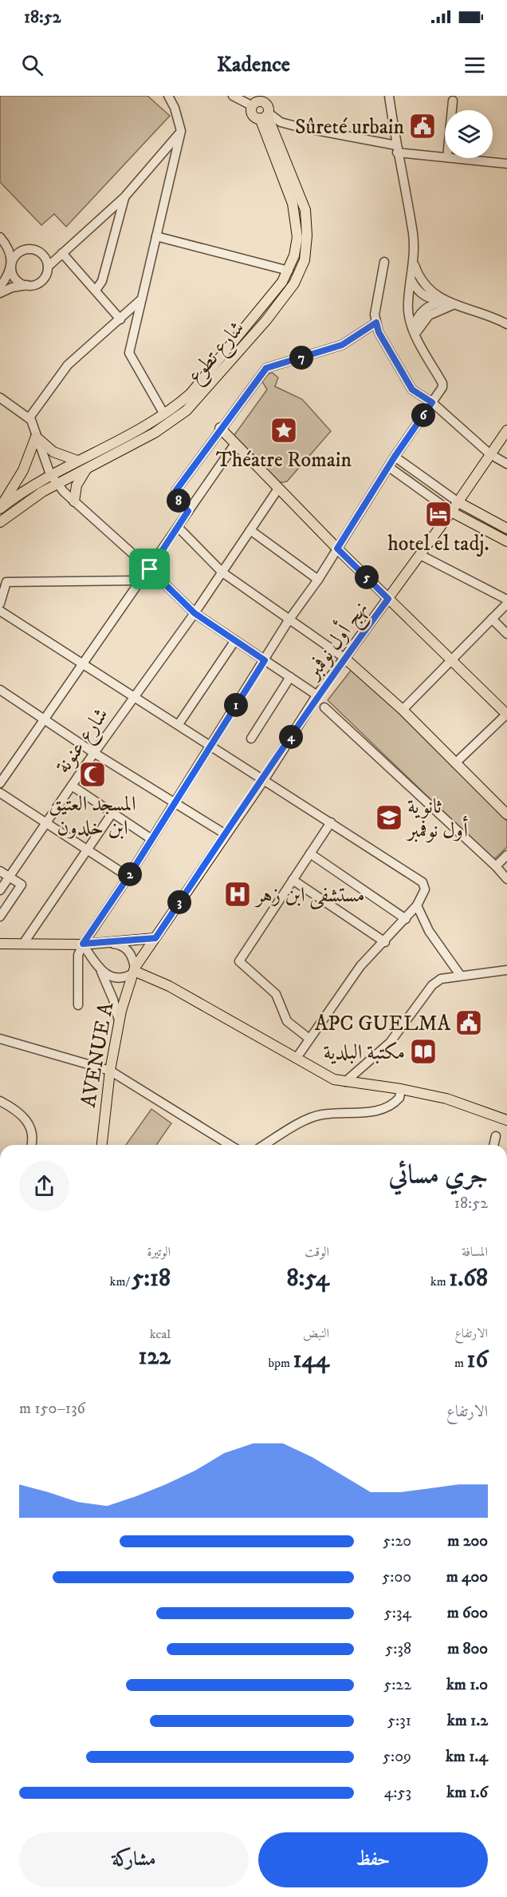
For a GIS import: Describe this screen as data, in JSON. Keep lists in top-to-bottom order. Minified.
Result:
{"streets":{"main road":["شارع تطوع","نهج أول نوفمبر","AVENUE A"],"street":["شارع عنونة"]},"crossings":[["نهج أول نوفمبر","AVENUE A"]],"places":{"public building":["Sûreté urbain","APC GUELMA"],"place":["Théatre Romain"],"hotel":["hotel el tadj."],"mosque":["المسجد العتيق ابن خلدون"],"school or university":["ثانوية أول نوفمبر"],"hospital":["مستشفى ابن زهر"],"library":["مكتبة البلدية"]},"page":{"status":"18:52","header":"Kadence","pins":["7","6","8","5","1","4","2","3"],"heading":["جري مسائي","18:52"],"stats":[["المسافة","1.68 km"],["الوقت","8:54"],["الوتيرة","5:18 /km"],["الارتفاع","16 m"],["النبض","144 bpm"],["kcal","122"]],"chart":["الارتفاع","136–150 m"],"list":[{"name":"200 m","note":"5:20"},{"name":"400 m","note":"5:00"},{"name":"600 m","note":"5:34"},{"name":"800 m","note":"5:38"},{"name":"1.0 km","note":"5:22"},{"name":"1.2 km","note":"5:31"},{"name":"1.4 km","note":"5:09"},{"name":"1.6 km","note":"4:53"}],"buttons":["حفظ","مشاركة"]}}
